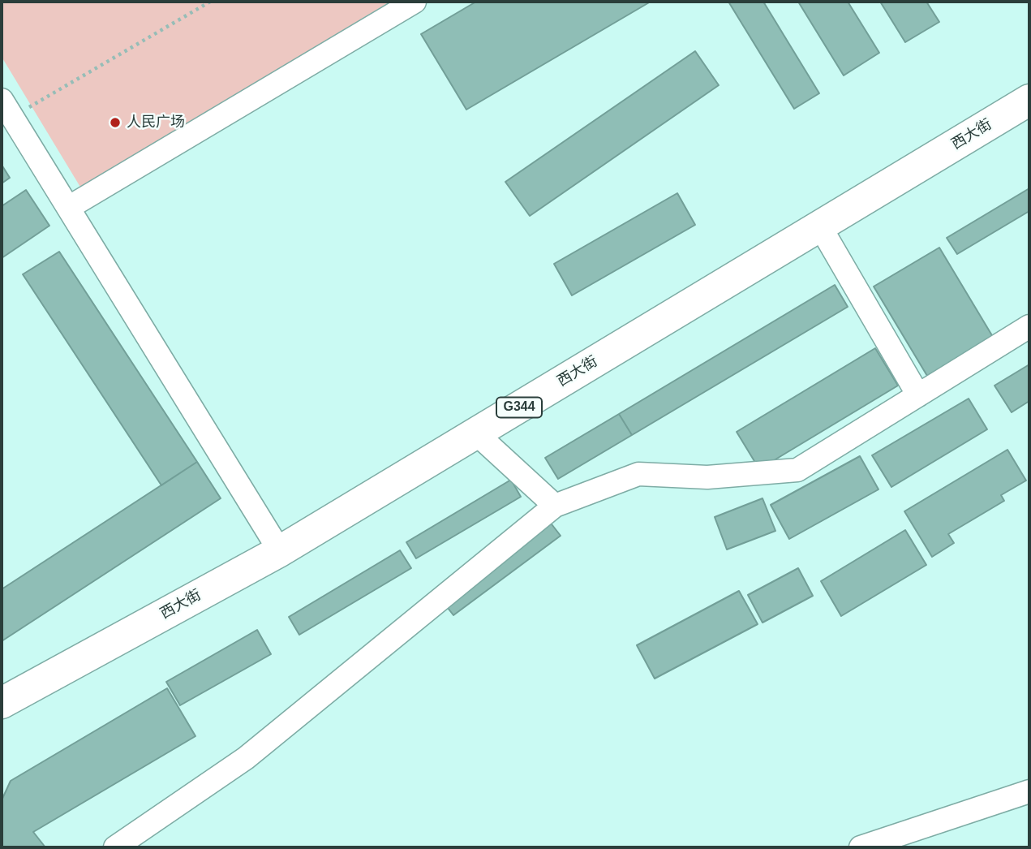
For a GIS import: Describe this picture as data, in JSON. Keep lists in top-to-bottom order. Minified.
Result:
{"streets":{"highway":["西大街","G344"]},"places":["人民广场"]}
